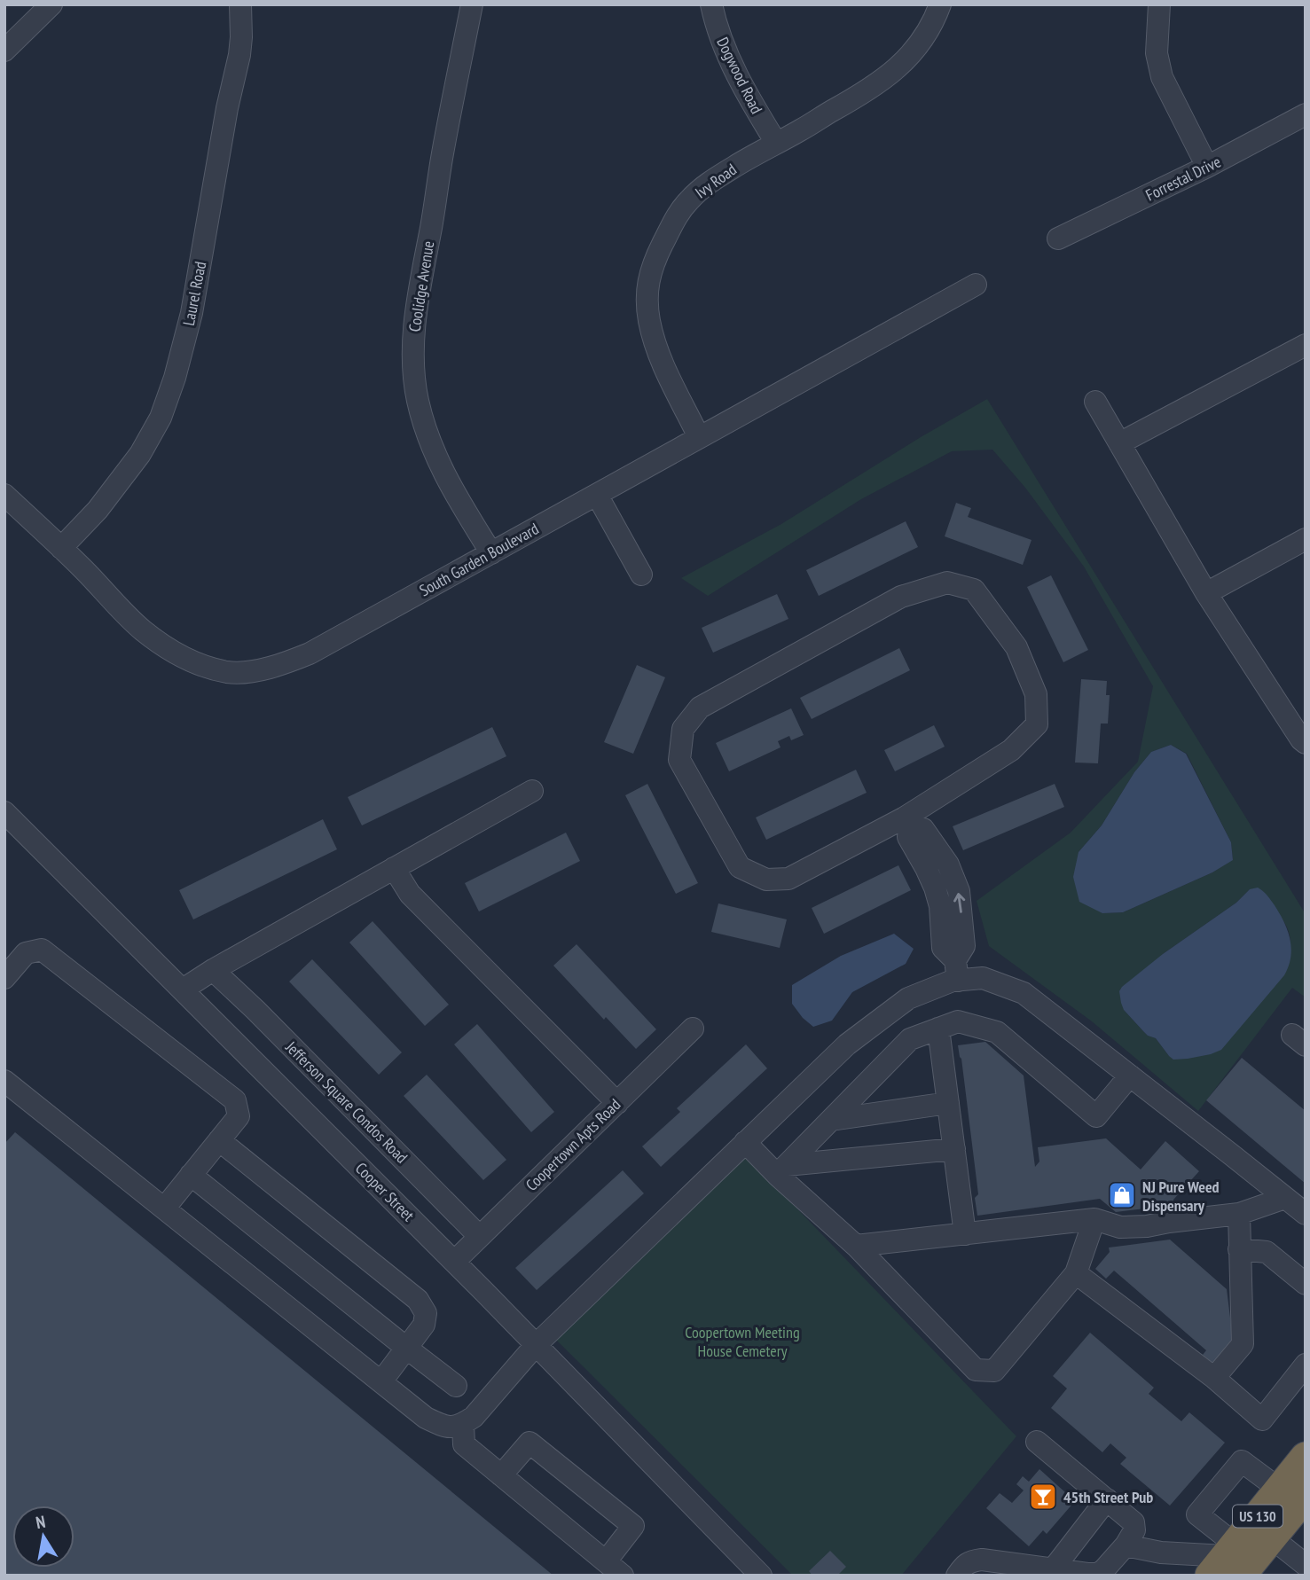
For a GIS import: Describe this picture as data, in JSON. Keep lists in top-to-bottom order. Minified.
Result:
{"streets":{"highway":["US 130"],"street":["Dogwood Road","Forrestal Drive","Ivy Road","Coolidge Avenue","Laurel Road","South Garden Boulevard","Jefferson Square Condos Road","Coopertown Apts Road","Cooper Street"]},"crossings":[["Dogwood Road","Ivy Road"],["Ivy Road","South Garden Boulevard"],["Coolidge Avenue","South Garden Boulevard"],["Laurel Road","South Garden Boulevard"],["Jefferson Square Condos Road","Coopertown Apts Road"],["Coopertown Apts Road","Cooper Street"]],"parks":["Coopertown Meeting House Cemetery"],"places":{"shop":["NJ Pure Weed Dispensary"],"bar":["45th Street Pub"]},"north":"top"}
